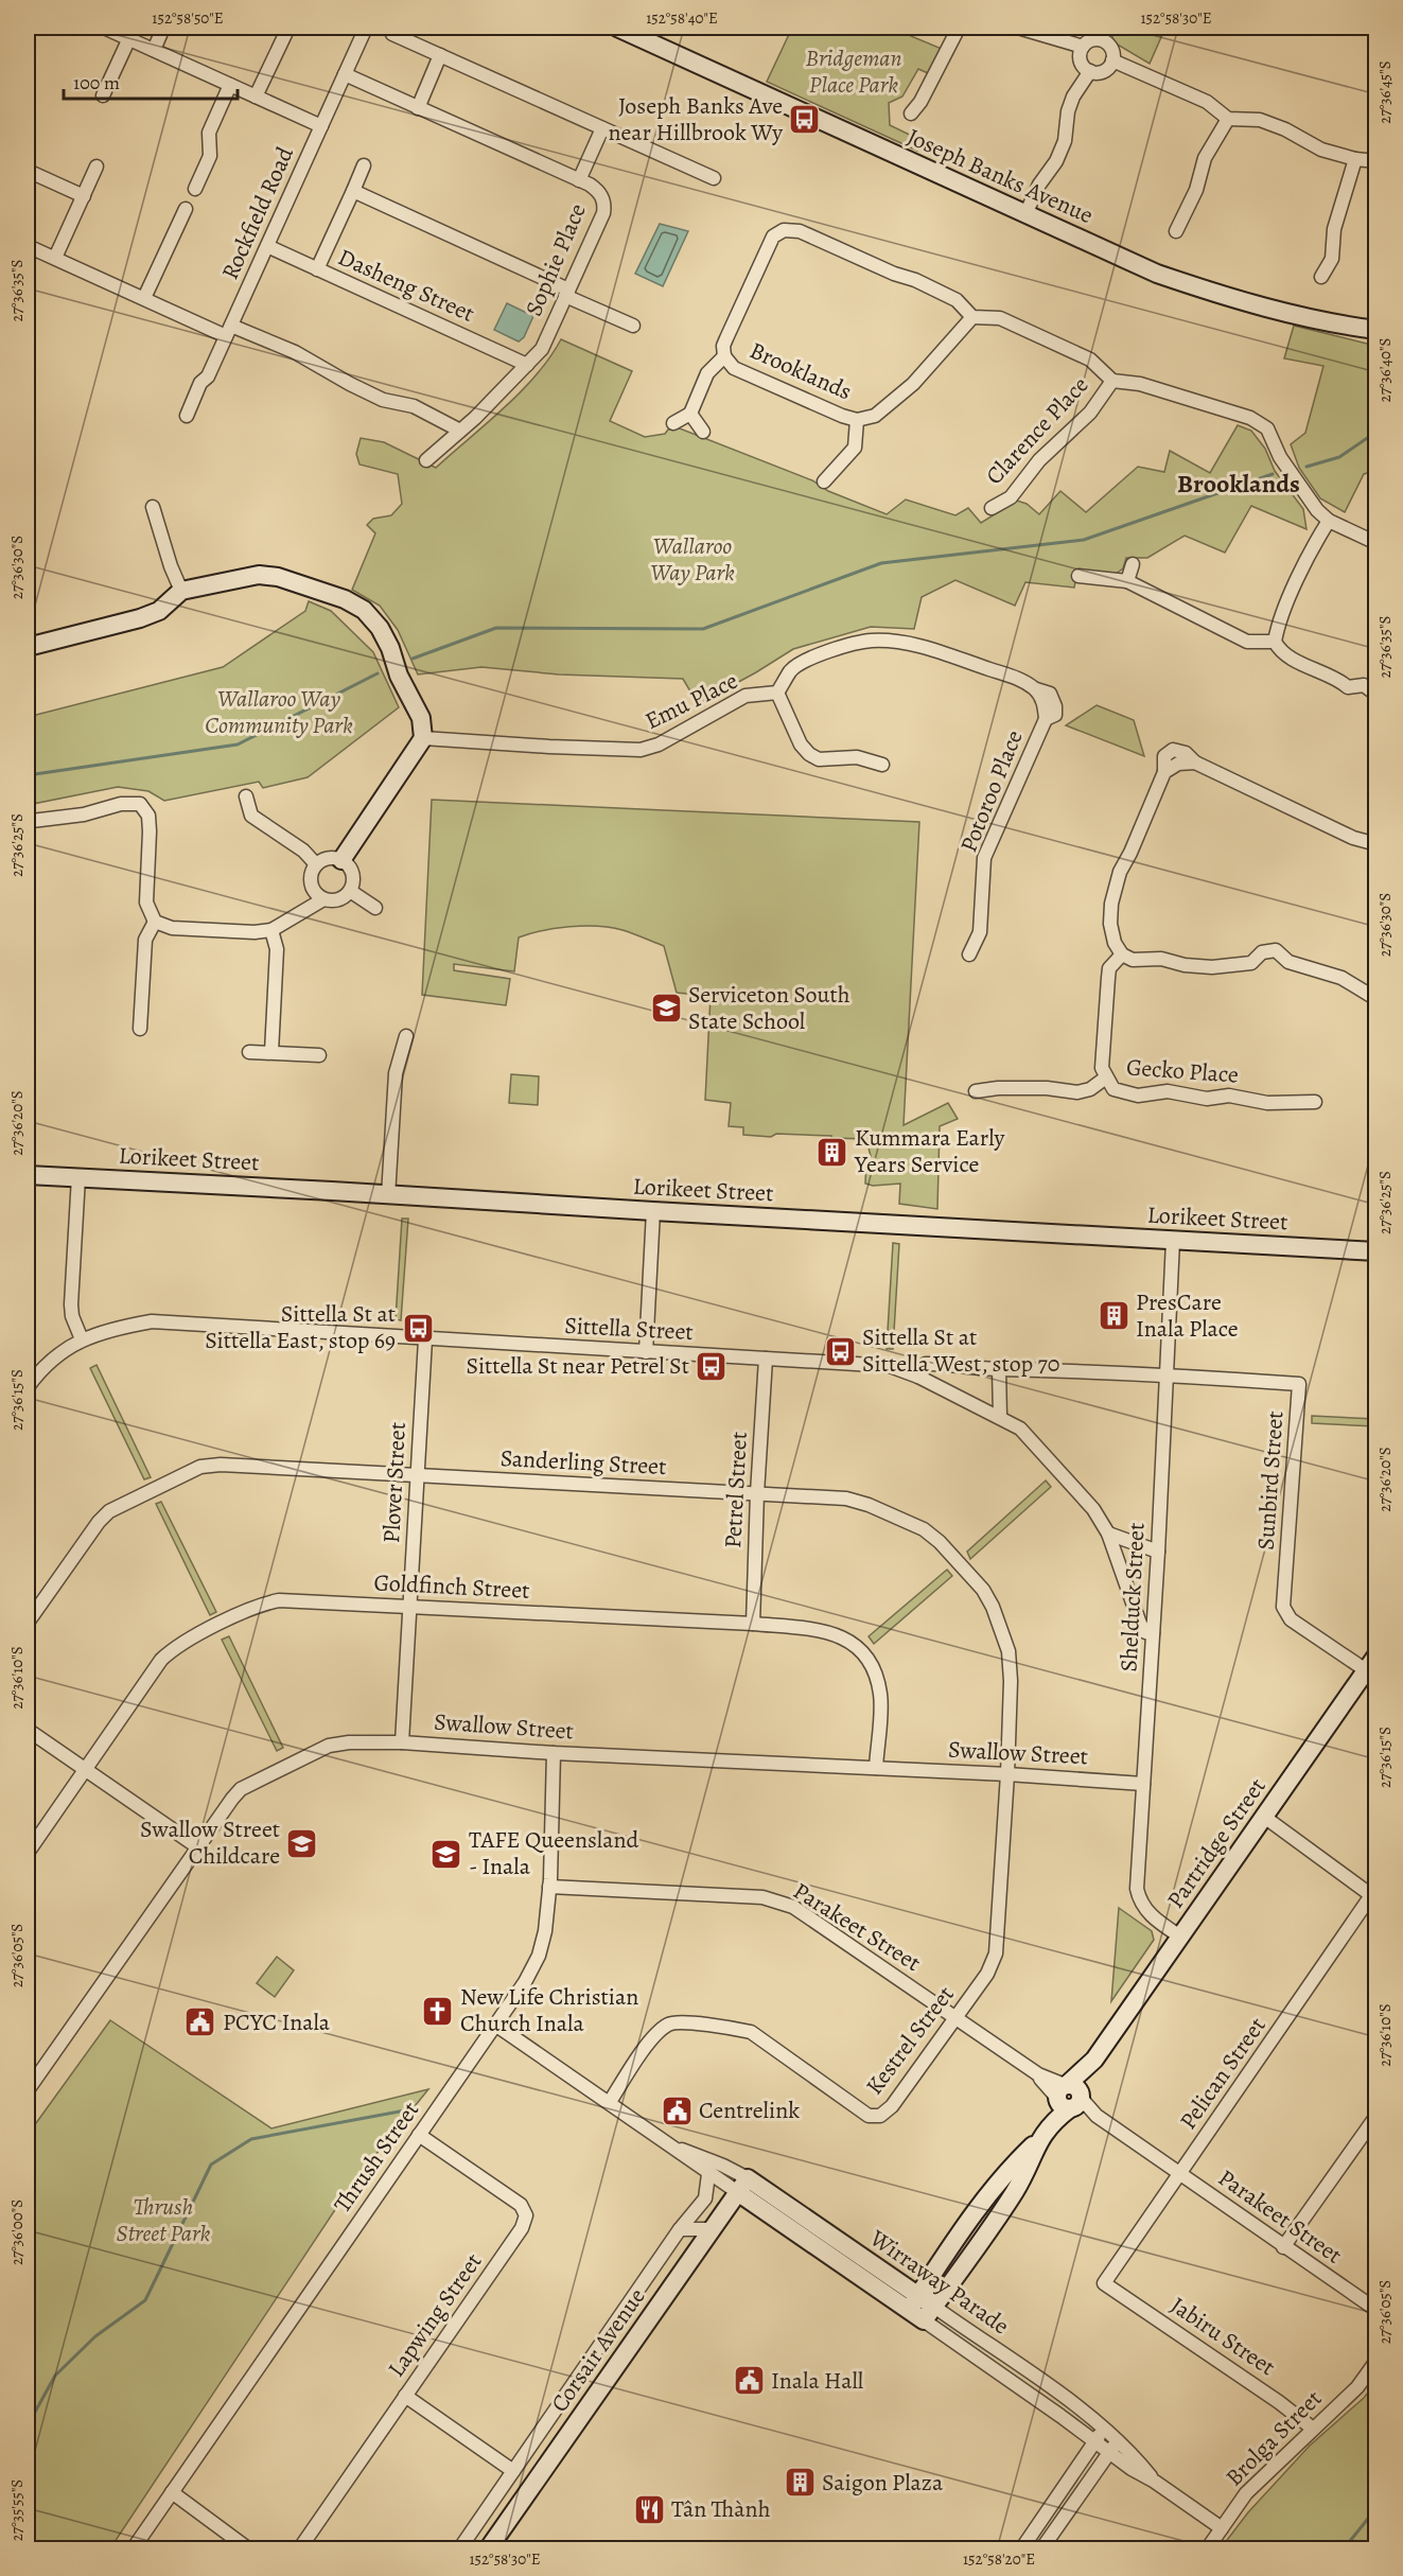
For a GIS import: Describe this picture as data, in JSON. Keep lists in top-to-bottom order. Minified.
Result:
{"streets":{"street":["Joseph Banks Avenue","Rockfield Road","Sophie Place","Dasheng Street","Brooklands","Clarence Place","Emu Place","Potoroo Place","Gecko Place","Lorikeet Street","Sittella Street","Sanderling Street","Sunbird Street","Plover Street","Petrel Street","Goldfinch Street","Shelduck Street","Swallow Street","Partridge Street","Parakeet Street","Kestrel Street","Pelican Street","Thrush Street","Wirraway Parade","Lapwing Street","Jabiru Street","Corsair Avenue","Brolga Street"]},"crossings":[["Rockfield Road","Sophie Place"],["Rockfield Road","Dasheng Street"],["Sophie Place","Dasheng Street"],["Emu Place","Potoroo Place"],["Lorikeet Street","Shelduck Street"],["Sittella Street","Plover Street"],["Sittella Street","Petrel Street"],["Sittella Street","Shelduck Street"],["Sanderling Street","Plover Street"],["Sanderling Street","Petrel Street"],["Sanderling Street","Swallow Street"],["Sanderling Street","Kestrel Street"],["Sunbird Street","Shelduck Street"],["Sunbird Street","Partridge Street"],["Plover Street","Goldfinch Street"],["Plover Street","Swallow Street"],["Petrel Street","Goldfinch Street"],["Goldfinch Street","Swallow Street"],["Shelduck Street","Swallow Street"],["Shelduck Street","Partridge Street"],["Swallow Street","Kestrel Street"],["Swallow Street","Thrush Street"],["Partridge Street","Parakeet Street"],["Partridge Street","Wirraway Parade"],["Parakeet Street","Kestrel Street"],["Parakeet Street","Pelican Street"],["Parakeet Street","Thrush Street"],["Kestrel Street","Wirraway Parade"],["Pelican Street","Jabiru Street"],["Thrush Street","Wirraway Parade"],["Thrush Street","Lapwing Street"],["Wirraway Parade","Corsair Avenue"],["Wirraway Parade","Brolga Street"],["Jabiru Street","Brolga Street"]],"districts":["Brooklands"],"parks":["Bridgeman Place Park","Wallaroo Way Park","Wallaroo Way Community Park","Thrush Street Park"],"places":{"bus stop":["Joseph Banks Ave near Hillbrook Wy","Sittella St at Sittella East, stop 69","Sittella St at Sittella West, stop 70","Sittella St near Petrel St"],"school or university":["Serviceton South State School","Swallow Street Childcare","TAFE Queensland - Inala"],"building":["Kummara Early Years Service","PresCare Inala Place","Saigon Plaza"],"church":["New Life Christian Church Inala"],"public building":["PCYC Inala","Centrelink","Inala Hall"],"restaurant":["Tân Thành"]},"scale_bar":"100 m","coordinates":["152°58'50\"E","152°58'40\"E","152°58'30\"E","27°36'45\"S","27°36'35\"S","27°36'40\"S","27°36'30\"S","27°36'25\"S","27°36'20\"S","27°36'15\"S","27°36'10\"S","27°36'05\"S","27°36'00\"S","27°35'55\"S","152°58'20\"E"]}
